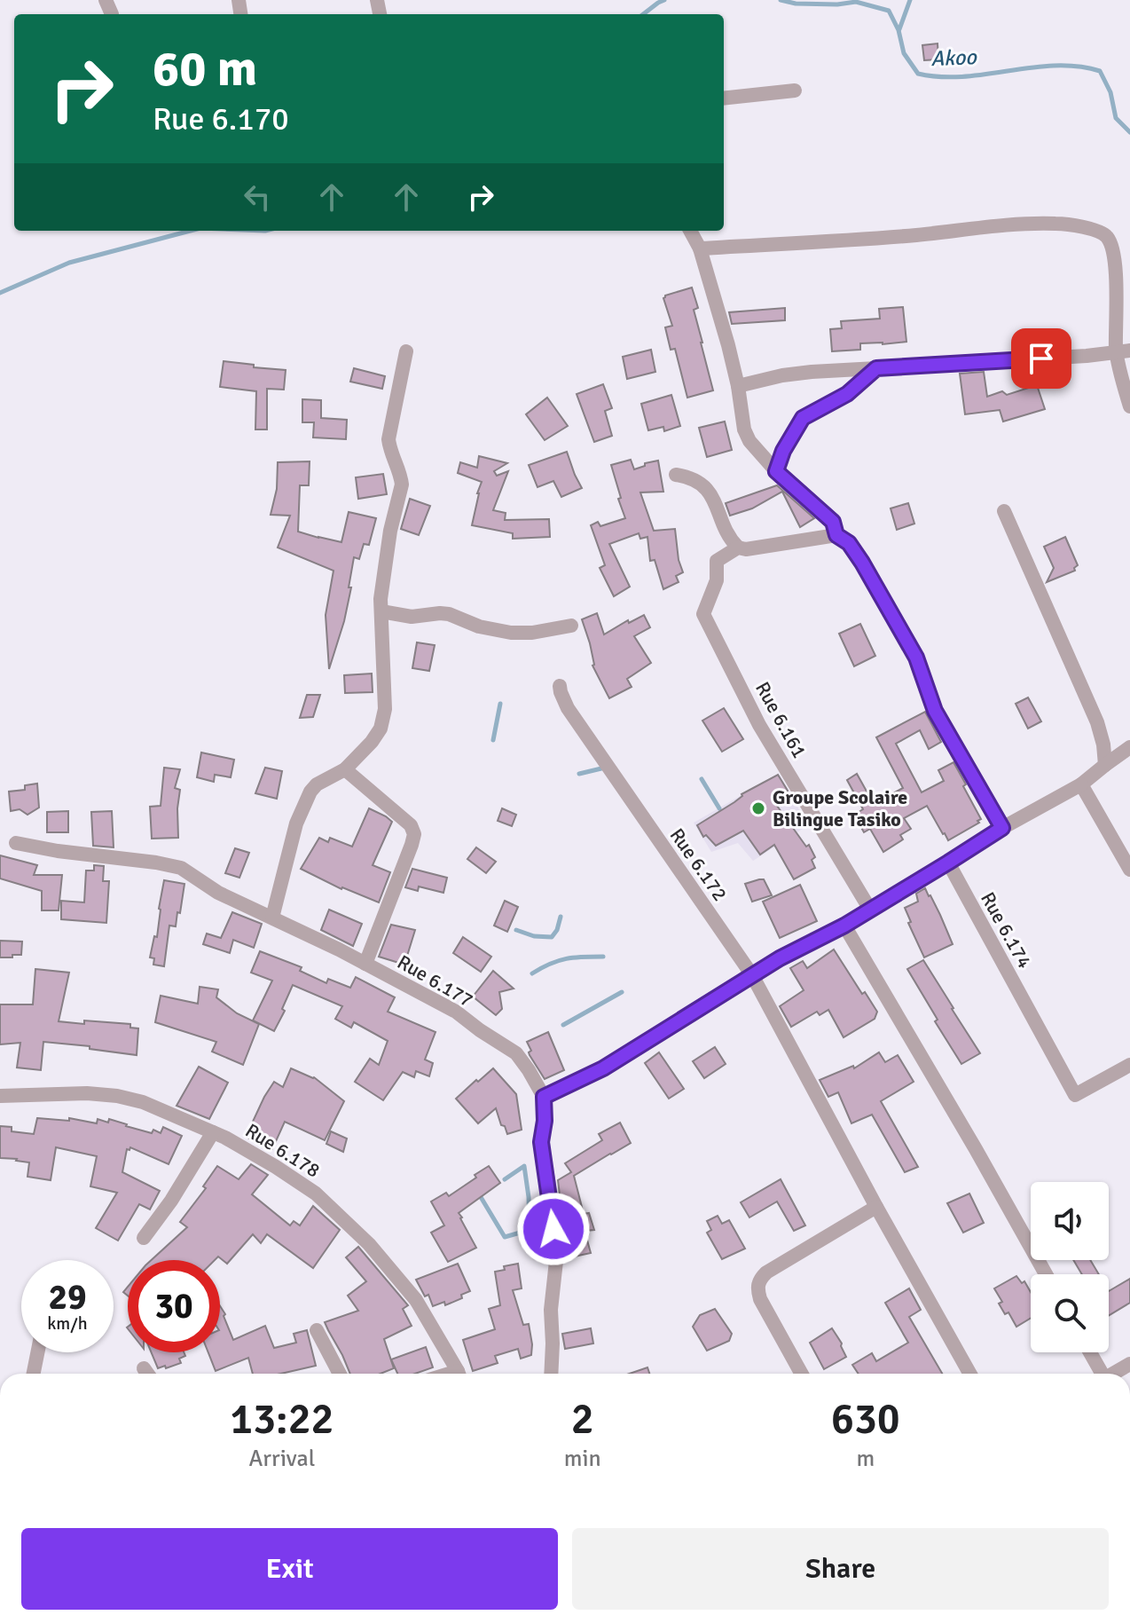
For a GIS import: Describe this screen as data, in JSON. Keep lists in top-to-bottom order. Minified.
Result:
{"streets":{"street":["Rue 6.161","Rue 6.172","Rue 6.174","Rue 6.177","Rue 6.178"]},"water":["Akoo"],"places":["Groupe Scolaire Bilingue Tasiko"],"page":{"turn":["60 m","Rue 6.170"],"speed":"29 km/h","limit":"30","eta":["13:22","Arrival","2","min","630","m"],"buttons":["Exit","Share"]}}
